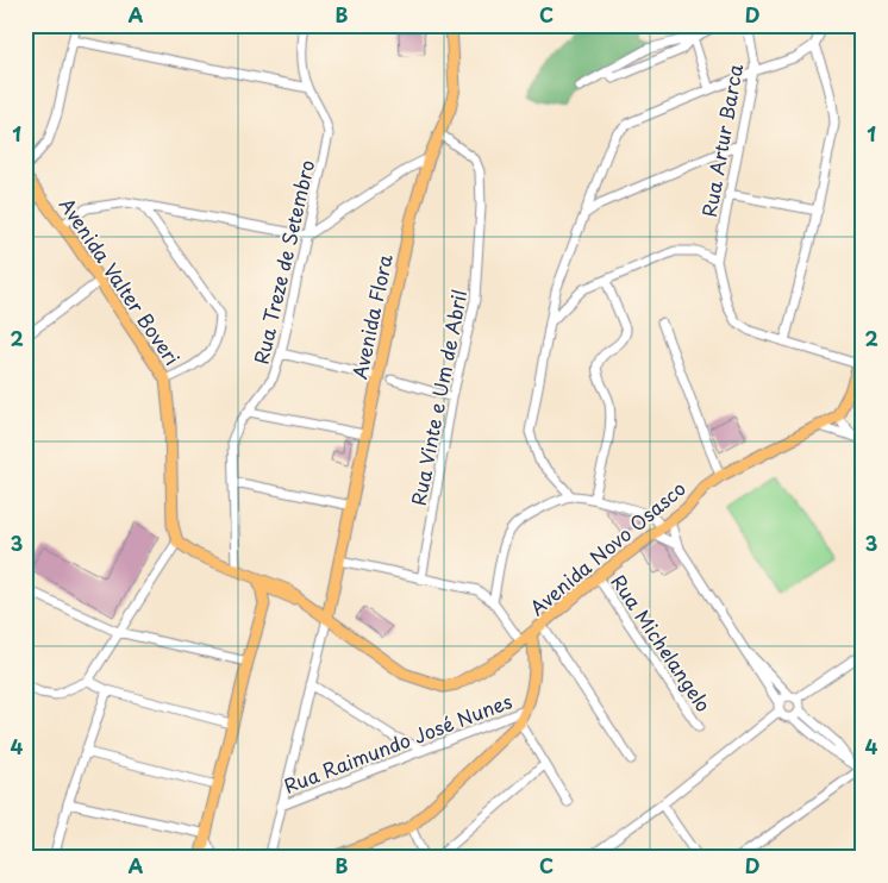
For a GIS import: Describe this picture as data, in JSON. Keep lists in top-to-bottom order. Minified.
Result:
{"streets":{"main road":["Avenida Valter Boveri","Avenida Flora","Avenida Novo Osasco"],"street":["Rua Artur Barca","Rua Treze de Setembro","Rua Vinte e Um de Abril","Rua Michelangelo","Rua Raimundo José Nunes"]},"crossings":[["Avenida Flora","Rua Vinte e Um de Abril"],["Avenida Novo Osasco","Rua Michelangelo"],["Avenida Novo Osasco","Rua Raimundo José Nunes"]],"grid":{"columns":["A","B","C","D"],"rows":["1","2","3","4"]}}
